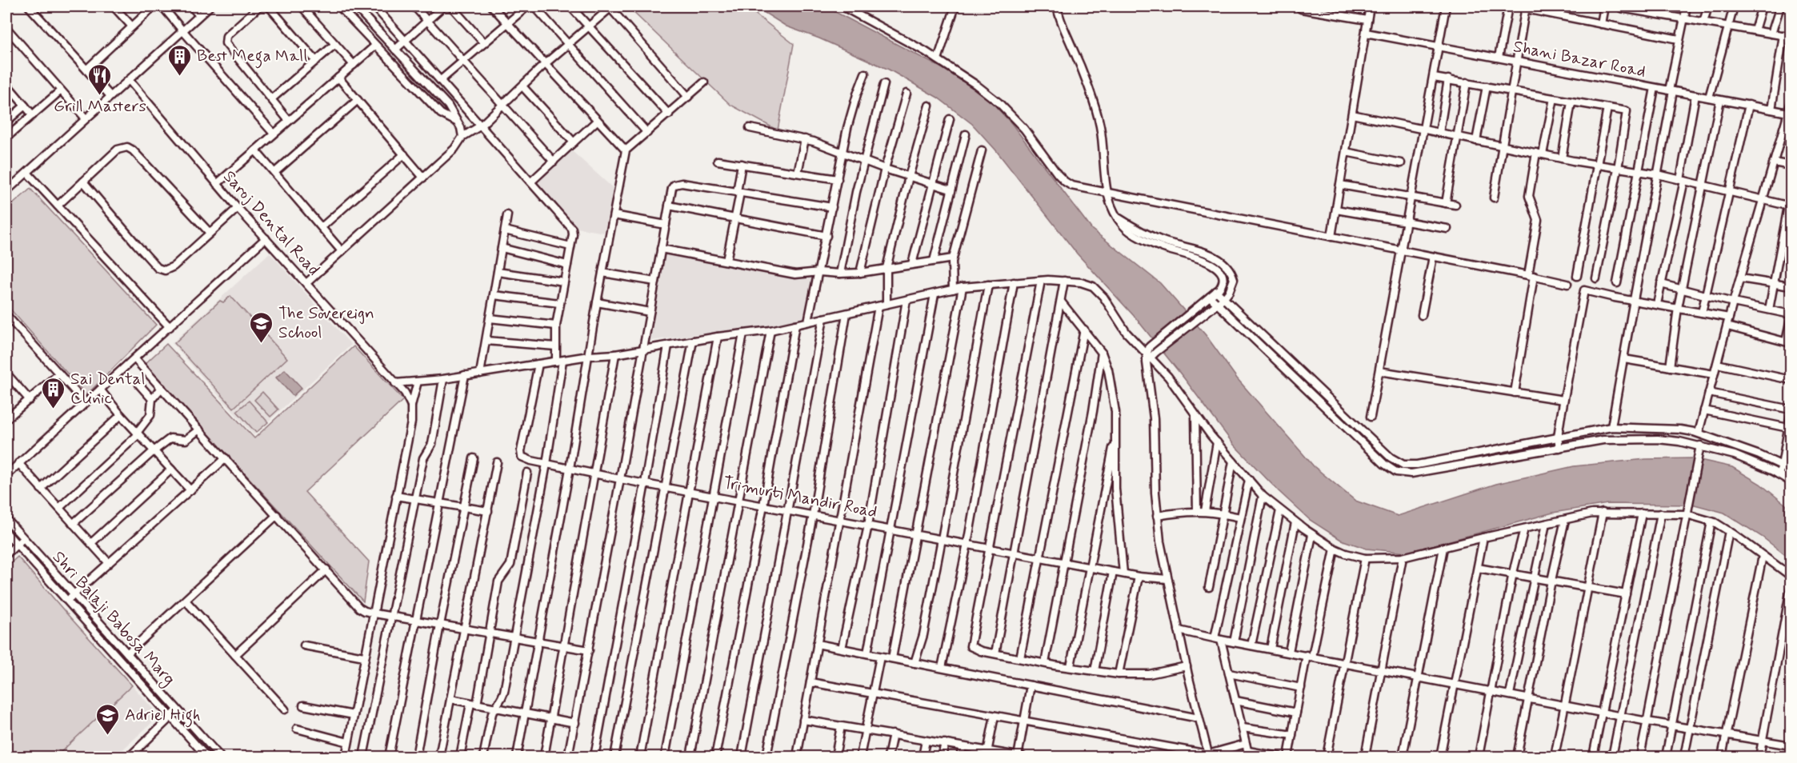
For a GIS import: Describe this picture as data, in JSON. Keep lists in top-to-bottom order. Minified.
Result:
{"streets":{"street":["Shani Bazar Road","Saroj Dental Road","Trimurti Mandir Road","Shri Balaji Babosa Marg"]},"places":{"building":["Best Mega Mall","Sai Dental Clinic"],"restaurant":["Grill Masters"],"school or university":["The Sovereign School","Adriel High"]}}
